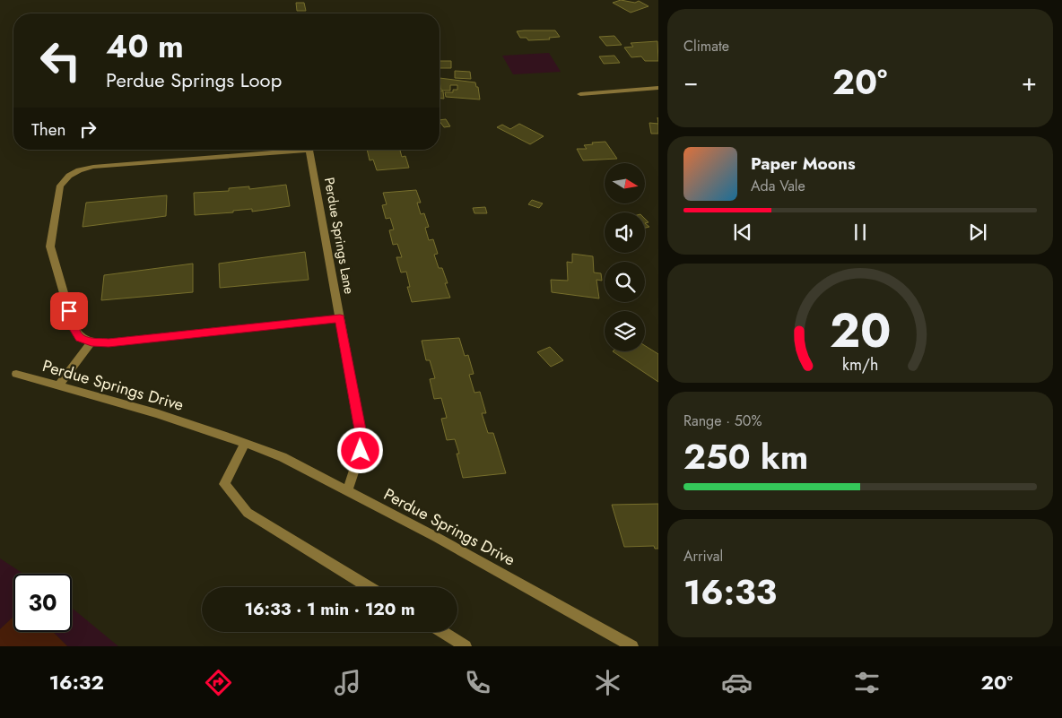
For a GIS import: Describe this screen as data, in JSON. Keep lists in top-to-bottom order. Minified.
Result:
{"streets":{"street":["Perdue Springs Lane","Perdue Springs Drive"]},"crossings":[["Perdue Springs Lane","Perdue Springs Drive"]],"north":"right","page":{"tile":["Climate",["Range · 50%","250 km"],["Arrival","16:33"]],"turn":["40 m","Perdue Springs Loop"],"heat":["−","20°","+"],"then":"Then","song":["Paper Moons","Ada Vale"],"limit":"30","trip":"16:33 · 1 min · 120 m","tabs":["16:32","20°"],"gauge":["20","km/h"]}}
